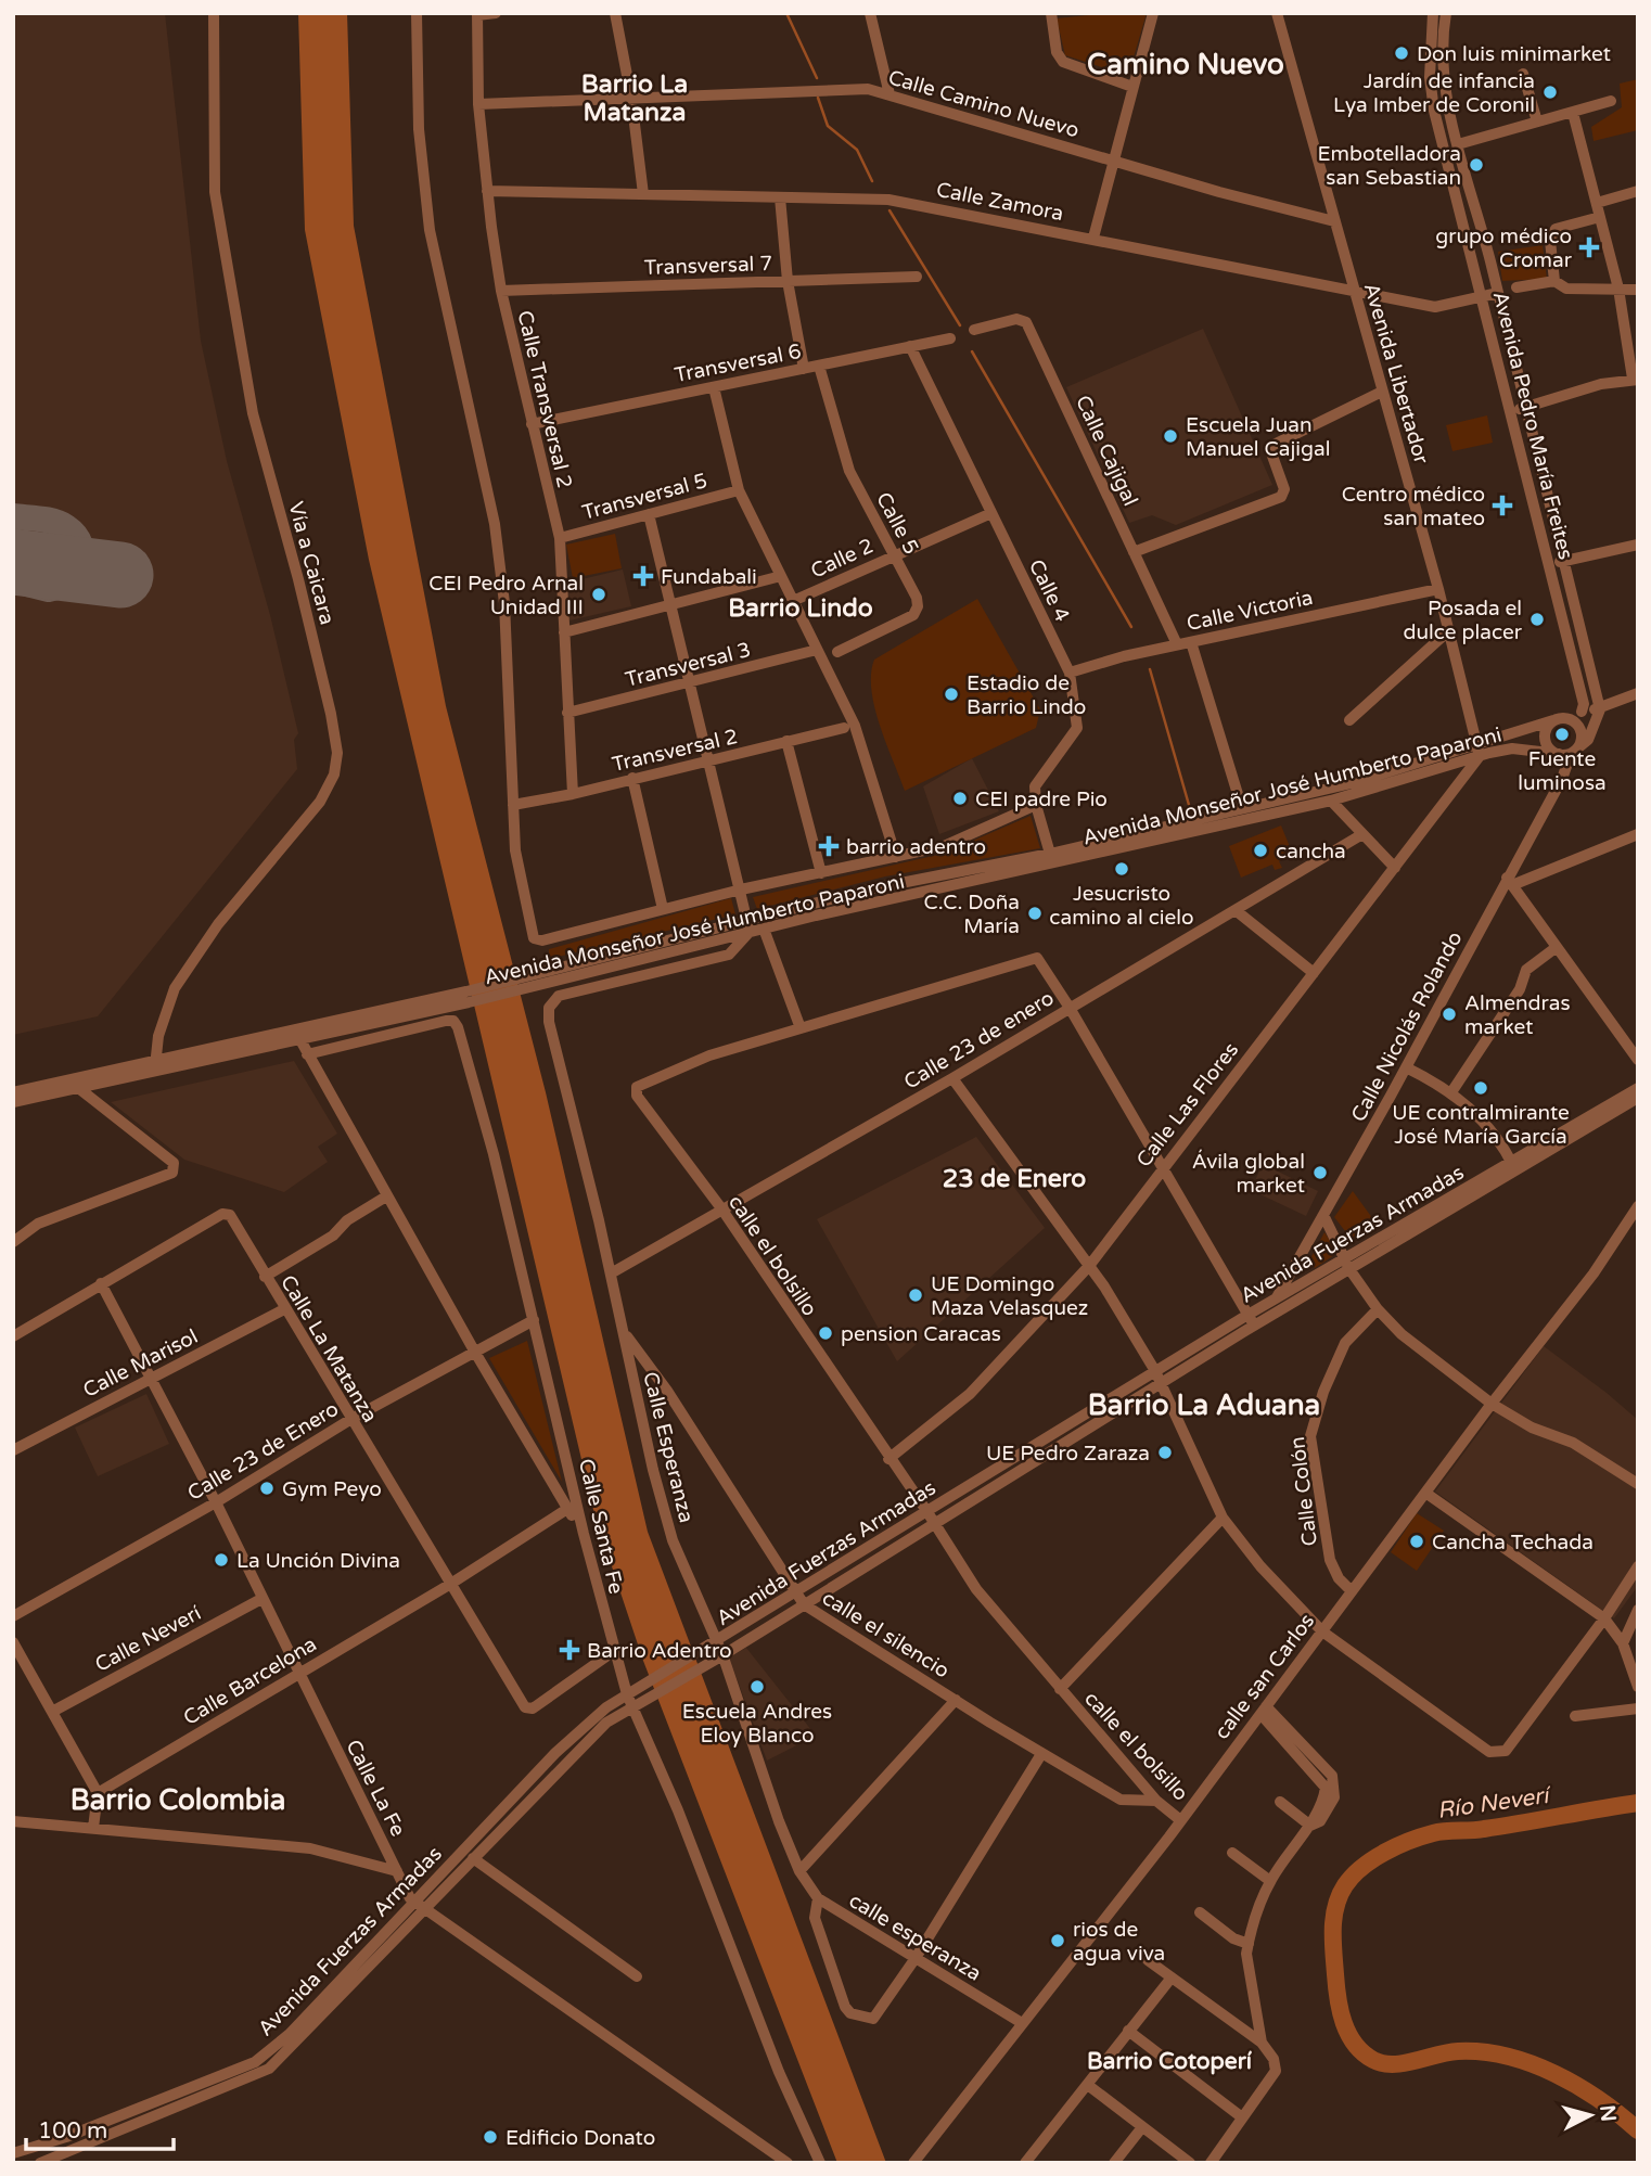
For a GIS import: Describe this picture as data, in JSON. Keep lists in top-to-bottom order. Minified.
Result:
{"streets":{"street":["Calle Camino Nuevo","Calle Zamora","Transversal 7","Transversal 6","Avenida Libertador","Calle Transversal 2","Avenida Pedro María Freites","Calle Cajigal","Transversal 5","Calle 5","Calle 2","Vía a Caicara","Calle 4","Calle Victoria","Transversal 3","Transversal 2","Avenida Monseñor José Humberto Paparoni","Calle Nicolás Rolando","Calle 23 de enero","Calle Las Flores","Avenida Fuerzas Armadas","calle el bolsillo","Calle La Matanza","Calle Marisol","Calle Esperanza","Calle 23 de Enero","Calle Colón","Calle Santa Fe","calle el silencio","Calle Neverí","calle san Carlos","Calle Barcelona","Calle La Fe","calle esperanza"]},"crossings":[["Calle Camino Nuevo","Avenida Libertador"],["Calle Camino Nuevo","Calle Transversal 2"],["Calle Zamora","Avenida Libertador"],["Calle Zamora","Calle Transversal 2"],["Calle Zamora","Avenida Pedro María Freites"],["Transversal 7","Calle Transversal 2"],["Transversal 6","Calle Transversal 2"],["Transversal 6","Calle 5"],["Transversal 6","Calle 4"],["Avenida Libertador","Calle Victoria"],["Avenida Libertador","Avenida Monseñor José Humberto Paparoni"],["Avenida Libertador","Calle Las Flores"],["Calle Transversal 2","Transversal 5"],["Calle Transversal 2","Transversal 3"],["Calle Transversal 2","Transversal 2"],["Avenida Pedro María Freites","Avenida Monseñor José Humberto Paparoni"],["Calle Cajigal","Calle Victoria"],["Calle 5","Calle 2"],["Calle 2","Calle 4"],["Vía a Caicara","Avenida Monseñor José Humberto Paparoni"],["Calle 4","Calle Victoria"],["Avenida Monseñor José Humberto Paparoni","Calle Nicolás Rolando"],["Avenida Monseñor José Humberto Paparoni","Calle Las Flores"],["Avenida Monseñor José Humberto Paparoni","Calle Esperanza"],["Calle Nicolás Rolando","Avenida Fuerzas Armadas"],["Calle 23 de enero","calle el bolsillo"],["Calle 23 de enero","Calle Esperanza"],["Calle Las Flores","calle el bolsillo"],["Avenida Fuerzas Armadas","calle el bolsillo"],["Avenida Fuerzas Armadas","Calle Esperanza"],["Avenida Fuerzas Armadas","Calle Santa Fe"],["Avenida Fuerzas Armadas","calle el silencio"],["Avenida Fuerzas Armadas","Calle La Fe"],["calle el bolsillo","calle el silencio"],["calle el bolsillo","calle san Carlos"],["Calle La Matanza","Calle Marisol"],["Calle La Matanza","Calle 23 de Enero"],["Calle La Matanza","Calle Santa Fe"],["Calle La Matanza","Calle Barcelona"],["Calle La Matanza","Calle La Fe"],["Calle Marisol","Calle La Fe"],["Calle Esperanza","calle el silencio"],["Calle Esperanza","calle esperanza"],["Calle 23 de Enero","Calle Santa Fe"],["Calle 23 de Enero","Calle La Fe"],["Calle Colón","calle san Carlos"],["Calle Neverí","Calle La Fe"],["calle san Carlos","calle esperanza"],["Calle Barcelona","Calle La Fe"]],"districts":["Camino Nuevo","Barrio La Matanza","Barrio Lindo","23 de Enero","Barrio La Aduana","Barrio Colombia","Barrio Cotoperí"],"water":["Río Neverí"],"places":{"other":["Don luis minimarket","Jardín de infancia Lya Imber de Coronil","Embotelladora san Sebastian","Escuela Juan Manuel Cajigal","CEI Pedro Arnal Unidad III","Posada el dulce placer","Estadio de Barrio Lindo","Fuente luminosa","CEI padre Pio","cancha","Jesucristo camino al cielo","C.C. Doña María","Almendras market","UE contralmirante José María García","Ávila global market","UE Domingo Maza Velasquez","pension Caracas","UE Pedro Zaraza","Gym Peyo","Cancha Techada","La Unción Divina","Escuela Andres Eloy Blanco","rios de agua viva","Edificio Donato"],"health":["grupo médico Cromar","Centro médico san mateo","Fundabali","barrio adentro","Barrio Adentro"]},"scale_bar":"100 m","north":"right"}
